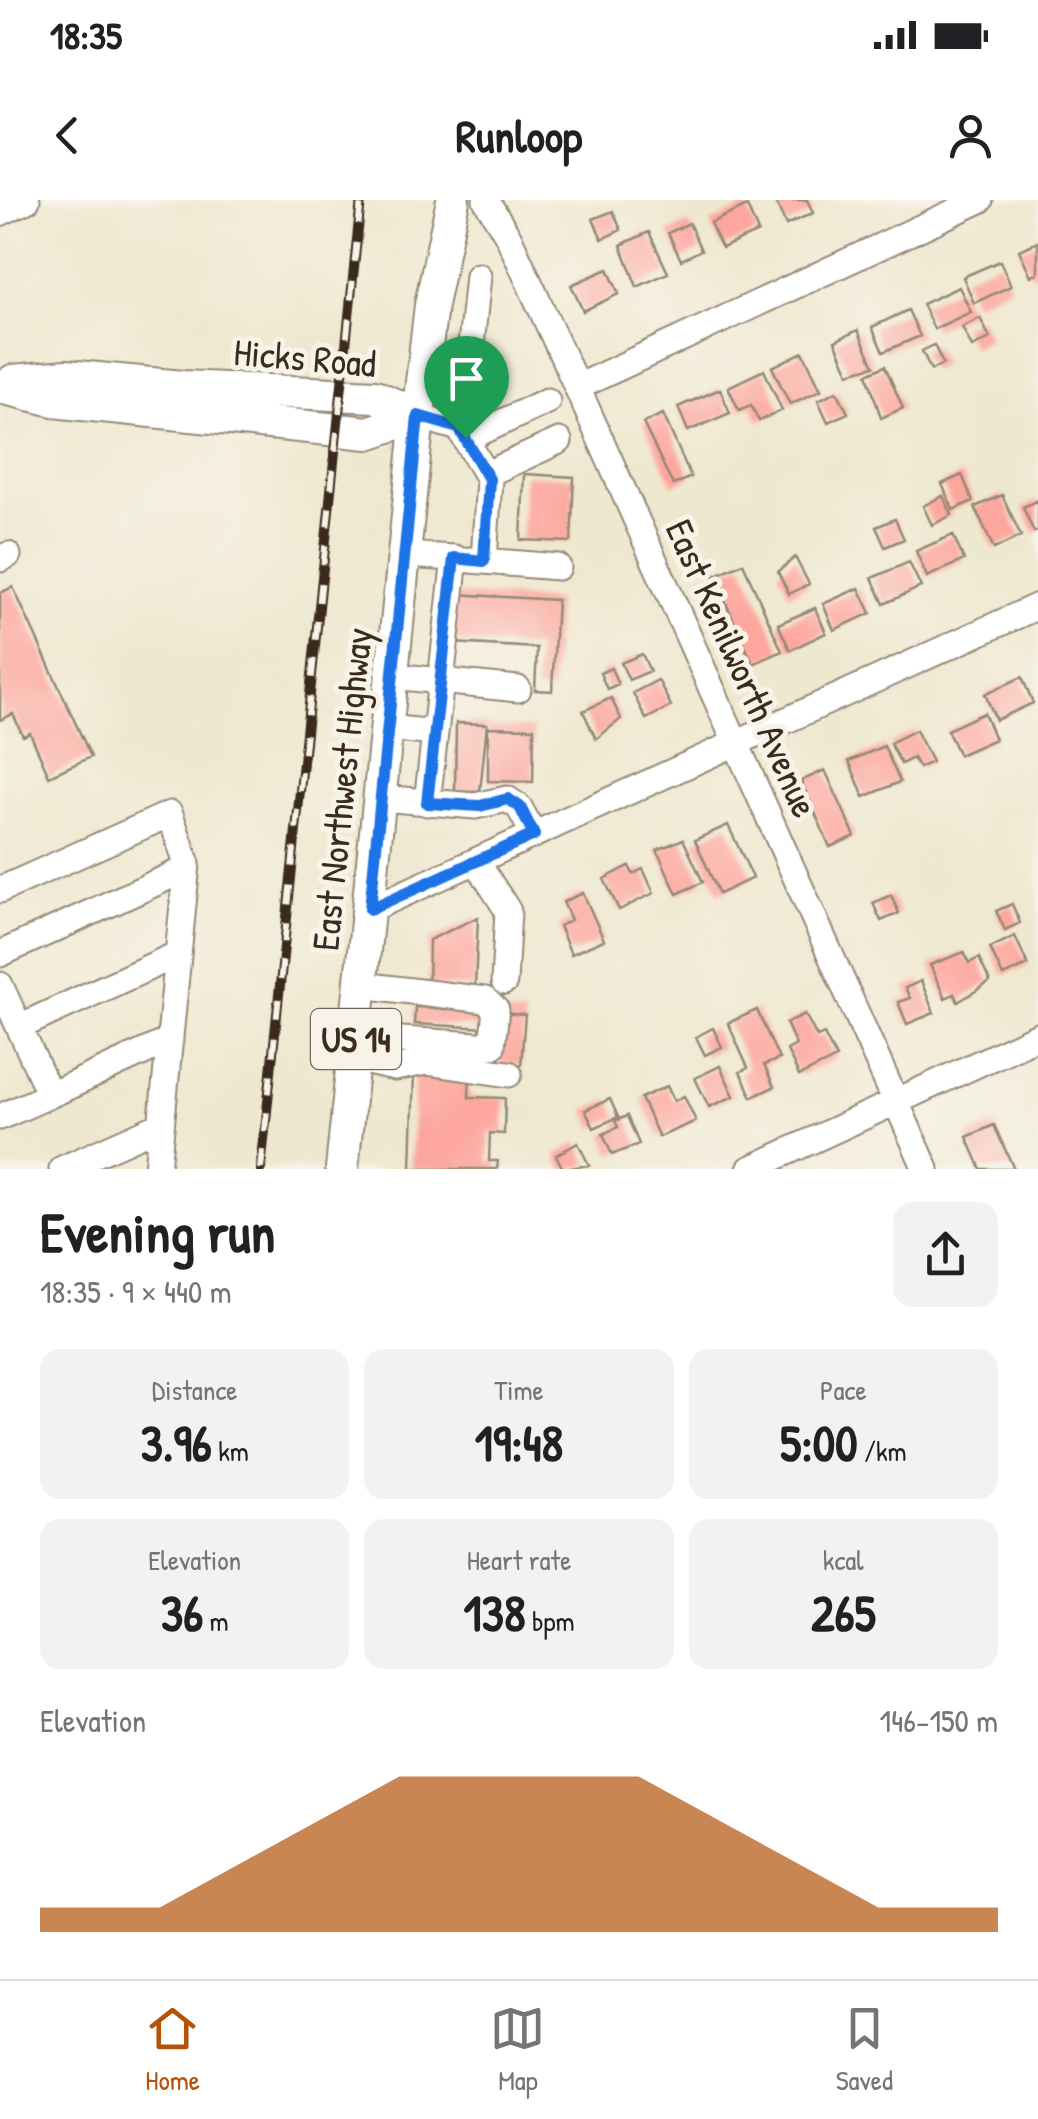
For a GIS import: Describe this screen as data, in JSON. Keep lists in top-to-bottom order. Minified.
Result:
{"streets":{"main road":["Hicks Road","East Northwest Highway","US 14"],"street":["East Kenilworth Avenue"]},"crossings":[["Hicks Road","East Northwest Highway"],["Hicks Road","US 14"],["East Northwest Highway","US 14"]],"page":{"status":"18:35","header":"Runloop","heading":["Evening run","18:35 · 9 × 440 m"],"stats":[["Distance","3.96 km"],["Time","19:48"],["Pace","5:00 /km"],["Elevation","36 m"],["Heart rate","138 bpm"],["kcal","265"]],"chart":["Elevation","146–150 m"],"tabs":["Home","Map","Saved"]}}
